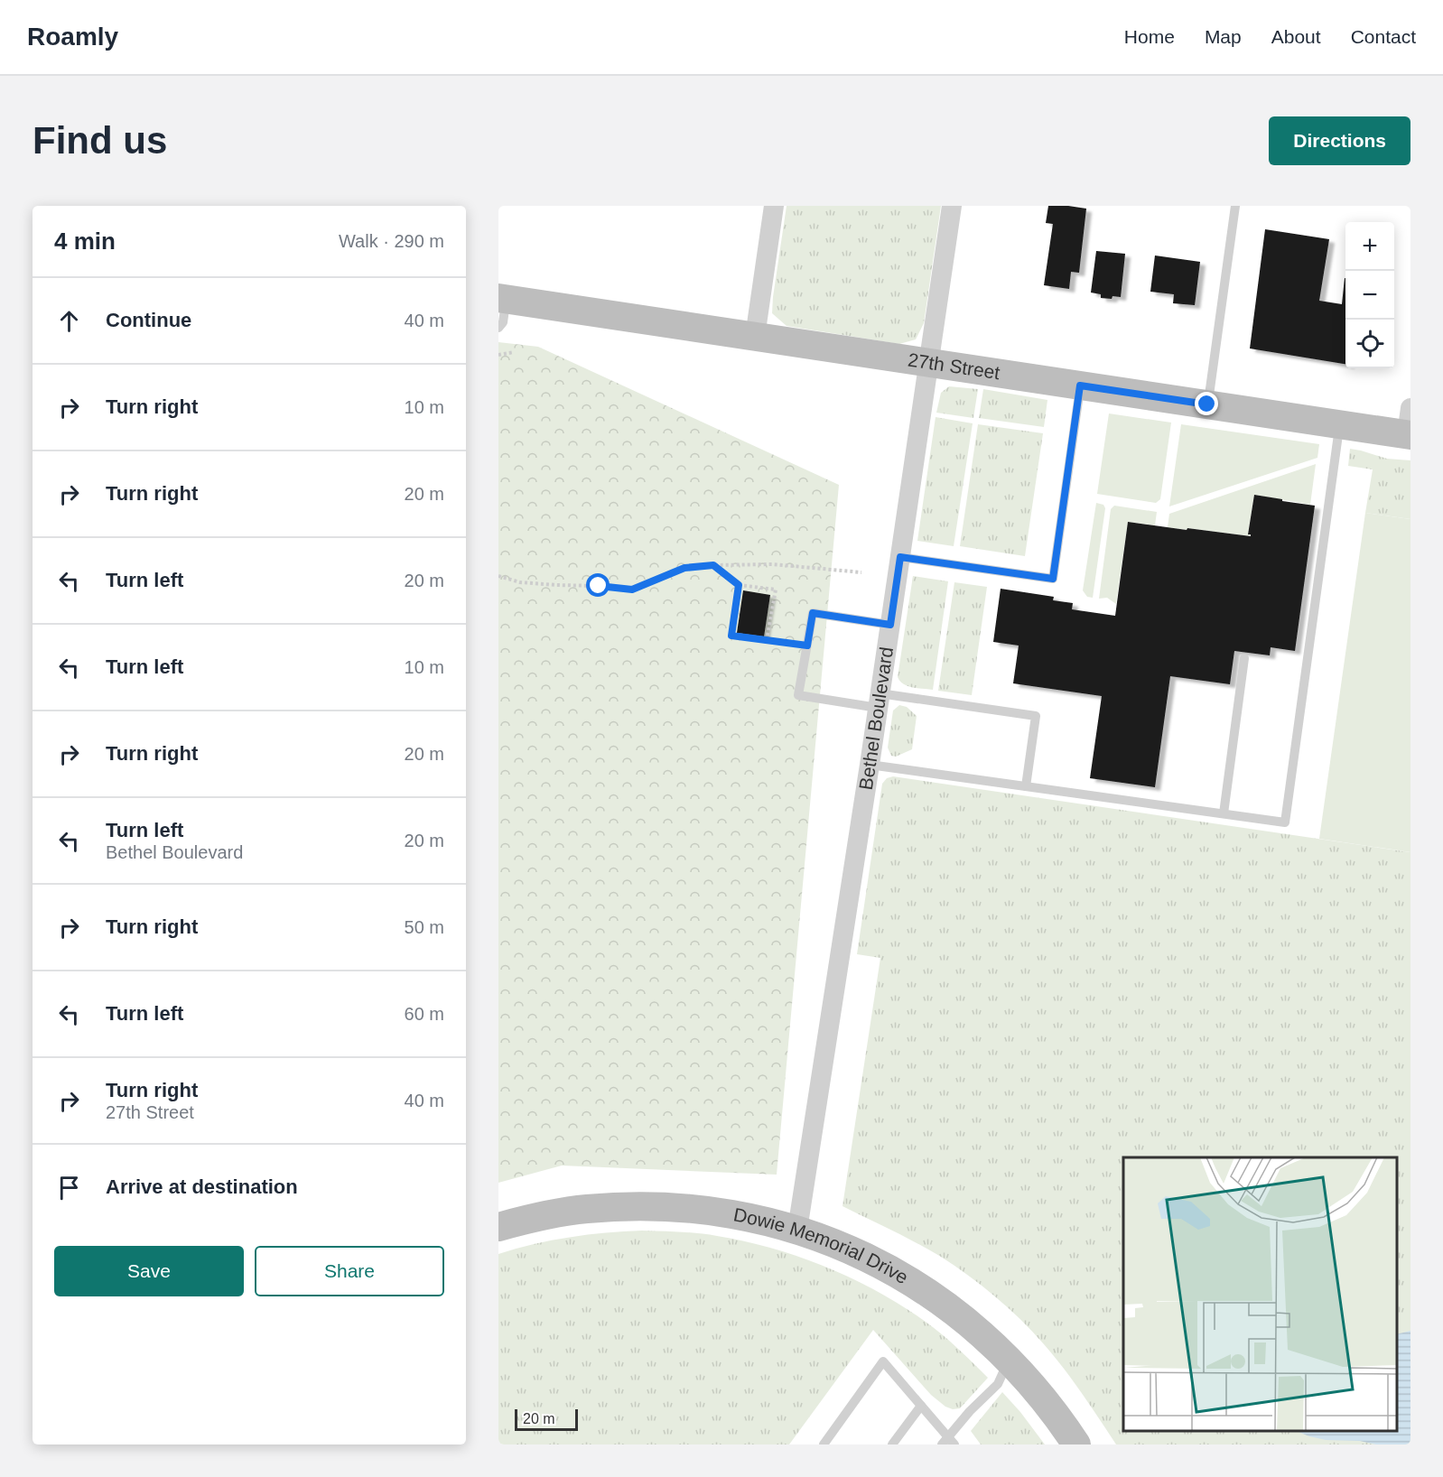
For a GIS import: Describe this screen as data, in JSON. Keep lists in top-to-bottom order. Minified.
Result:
{"streets":{"street":["27th Street","Bethel Boulevard","Dowie Memorial Drive"]},"crossings":[["27th Street","Bethel Boulevard"],["Bethel Boulevard","Dowie Memorial Drive"]],"scale_bar":"20 m","page":{"header":"Roamly","nav":["Home","Map","About","Contact"],"buttons":["Directions",["Save","Share"]],"title":"Find us","heading":["4 min","Walk · 290 m"],"map_buttons":["+","−"],"list":[["Continue","40 m"],["Turn right","10 m"],["Turn right","20 m"],["Turn left","20 m"],["Turn left","10 m"],["Turn right","20 m"],["Turn left","Bethel Boulevard","20 m"],["Turn right","50 m"],["Turn left","60 m"],["Turn right","27th Street","40 m"],"Arrive at destination"],"scale":"20 m"}}
